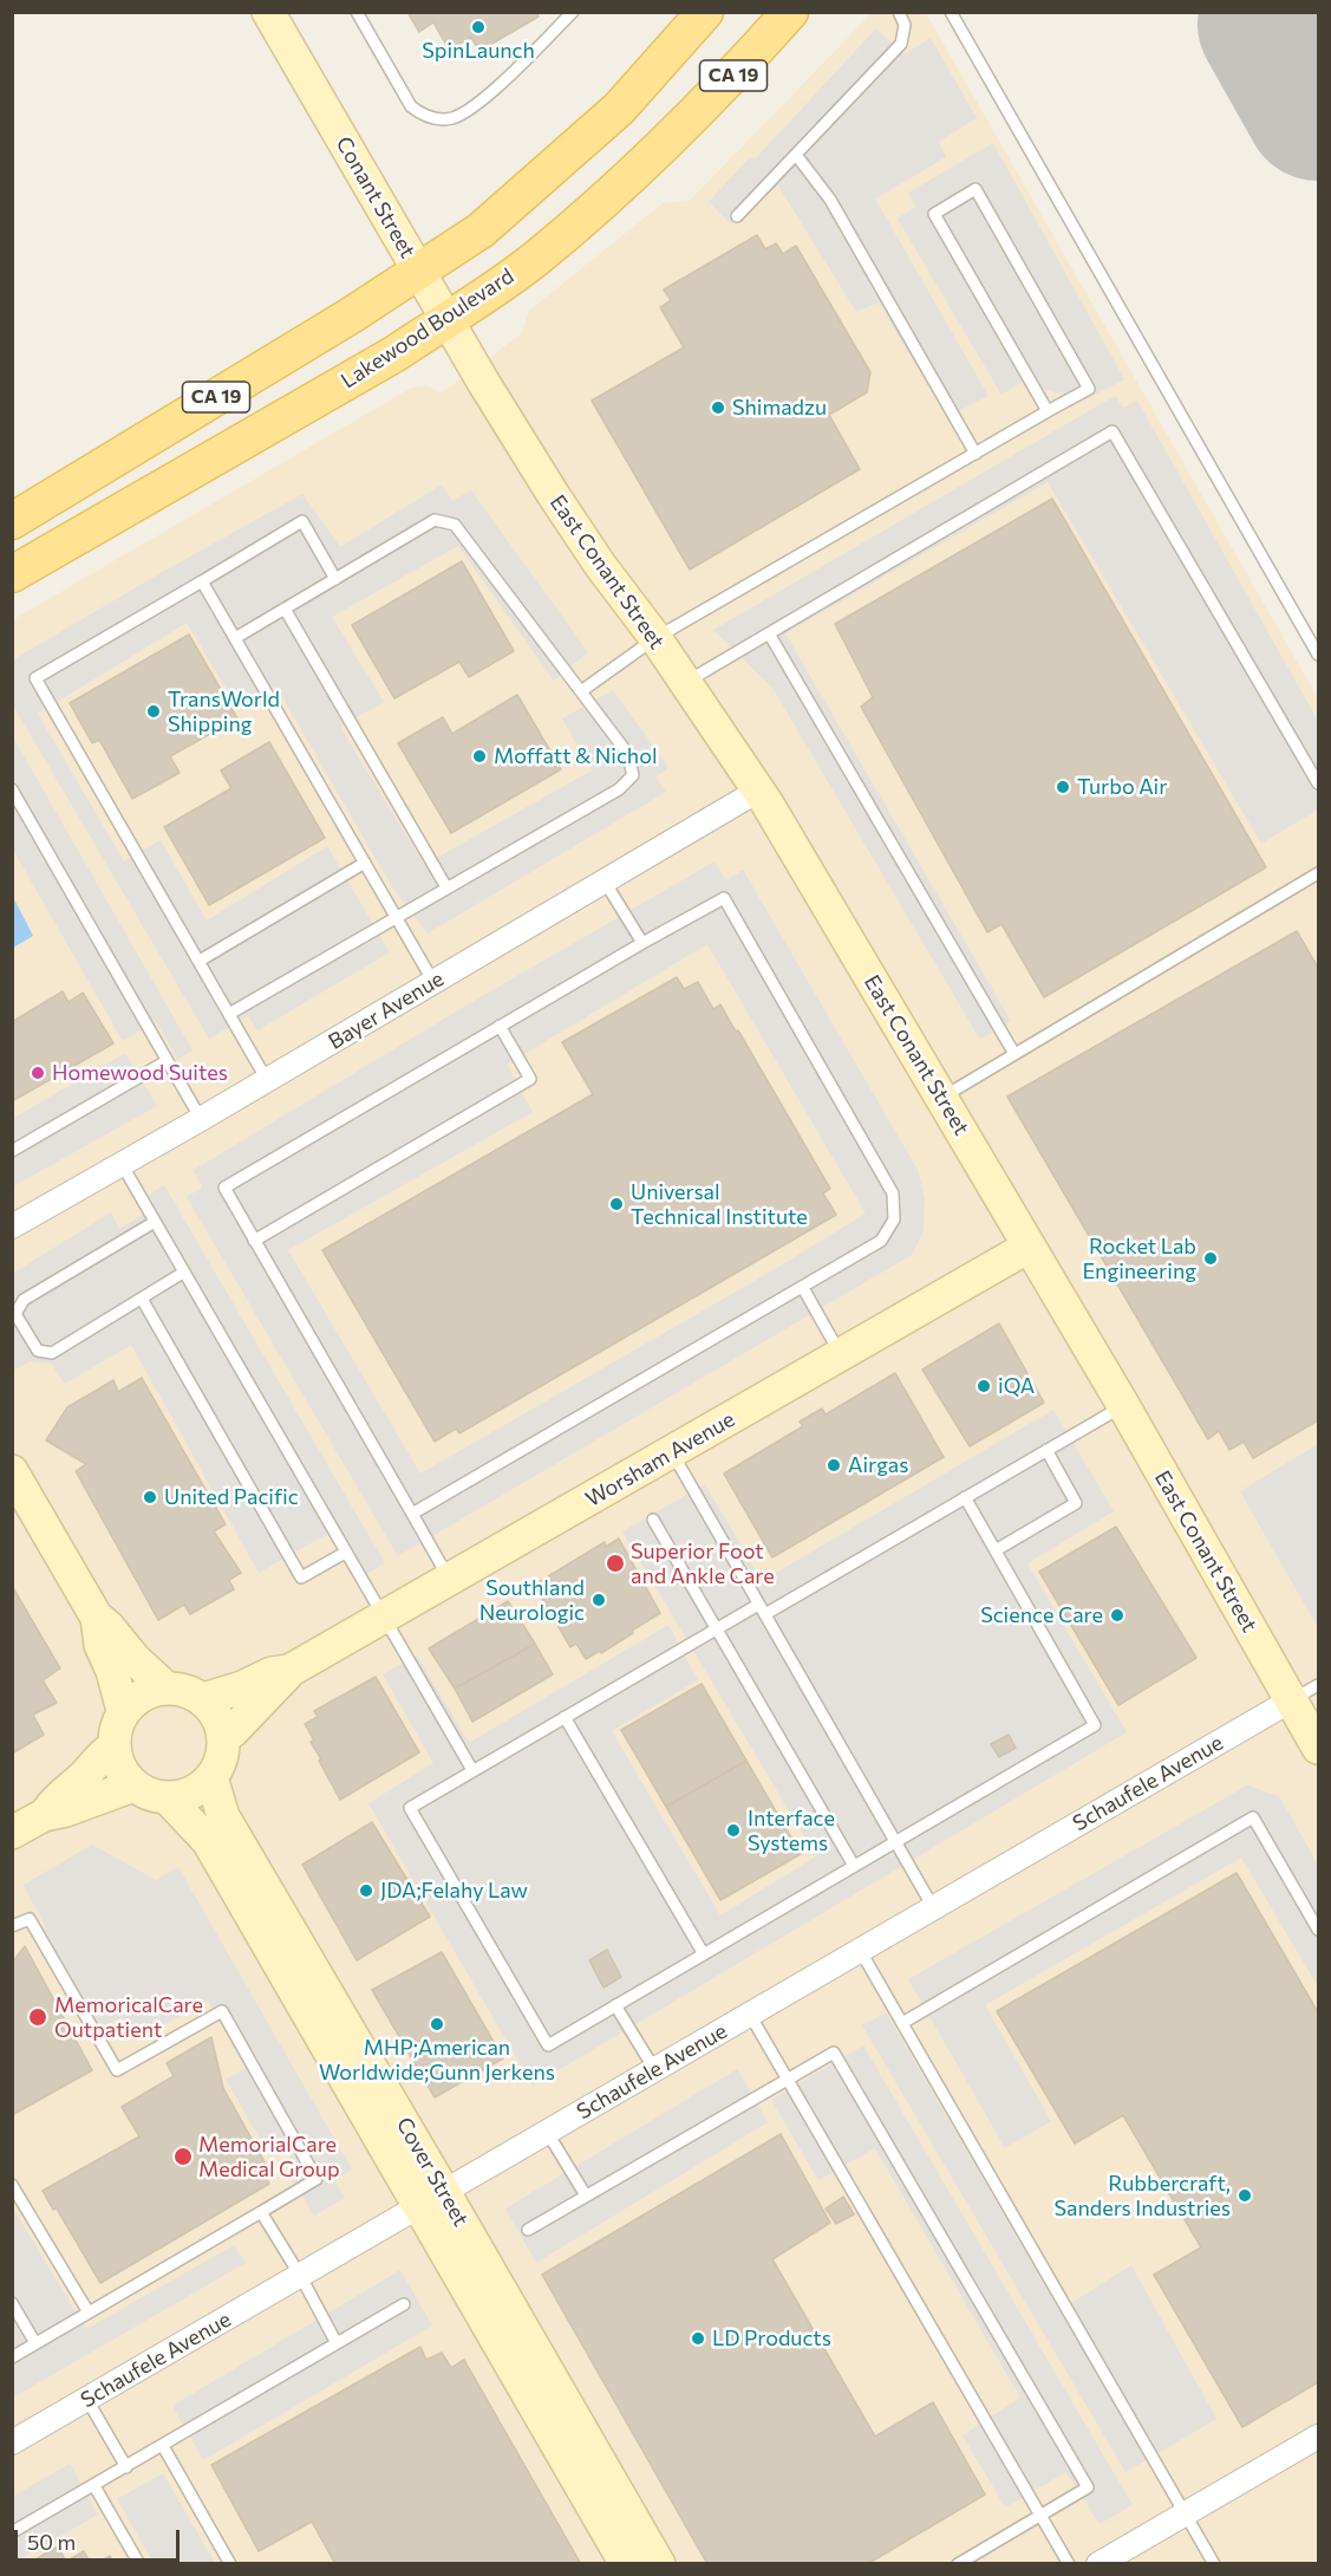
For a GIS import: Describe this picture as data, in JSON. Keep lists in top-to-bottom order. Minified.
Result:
{"streets":{"main road":["CA 19","Lakewood Boulevard"],"street":["Conant Street","East Conant Street","Bayer Avenue","Worsham Avenue","Schaufele Avenue","Cover Street"]},"crossings":[["CA 19","Conant Street"],["Conant Street","Lakewood Boulevard"],["Conant Street","East Conant Street"],["East Conant Street","Bayer Avenue"],["East Conant Street","Worsham Avenue"],["East Conant Street","Schaufele Avenue"],["Worsham Avenue","Cover Street"],["Schaufele Avenue","Cover Street"]],"places":["SpinLaunch","Shimadzu","TransWorld Shipping","Moffatt & Nichol","Turbo Air","Homewood Suites","Universal Technical Institute","Rocket Lab Engineering","iQA","Airgas","United Pacific","Superior Foot and Ankle Care","Southland Neurologic","Science Care","Interface Systems","JDA;Felahy Law","MemoricalCare Outpatient","MHP;American Worldwide;Gunn Jerkens","MemorialCare Medical Group","Rubbercraft, Sanders Industries","LD Products"],"scale_bar":"50 m"}
